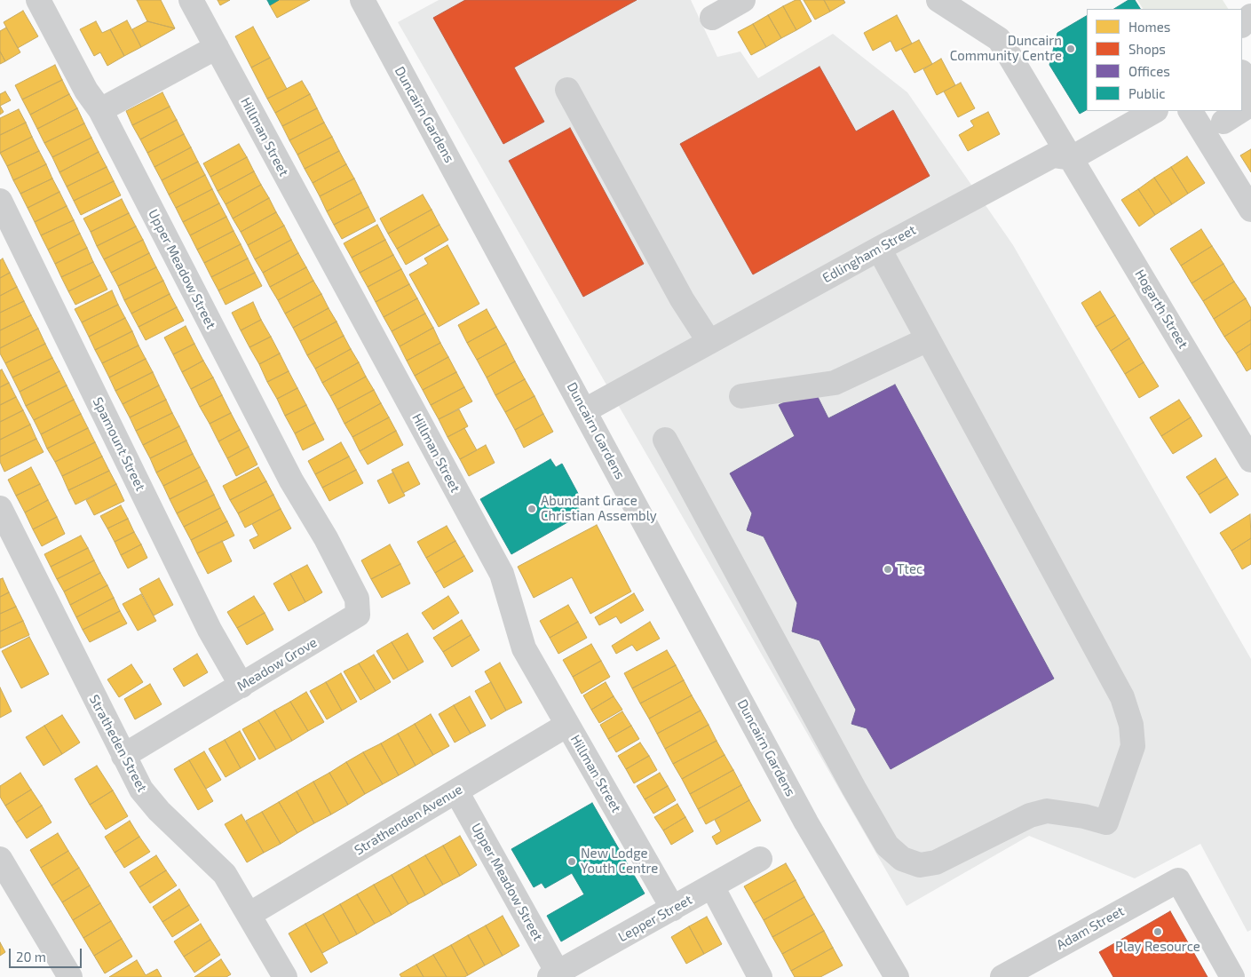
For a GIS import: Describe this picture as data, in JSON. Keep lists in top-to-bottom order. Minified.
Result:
{"streets":{"street":["Duncairn Gardens","Hillman Street","Edlingham Street","Upper Meadow Street","Hogarth Street","Spamount Street","Meadow Grove","Stratheden Street","Strathenden Avenue","Lepper Street","Adam Street"]},"crossings":[["Duncairn Gardens","Edlingham Street"],["Hillman Street","Strathenden Avenue"],["Hillman Street","Lepper Street"],["Edlingham Street","Hogarth Street"],["Upper Meadow Street","Meadow Grove"],["Upper Meadow Street","Strathenden Avenue"],["Upper Meadow Street","Lepper Street"],["Spamount Street","Meadow Grove"],["Meadow Grove","Stratheden Street"],["Stratheden Street","Strathenden Avenue"]],"places":["Duncairn Community Centre","Abundant Grace Christian Assembly","Ttec","New Lodge Youth Centre","Play Resource"],"legend":["Homes","Shops","Offices","Public"],"scale_bar":"20 m"}
